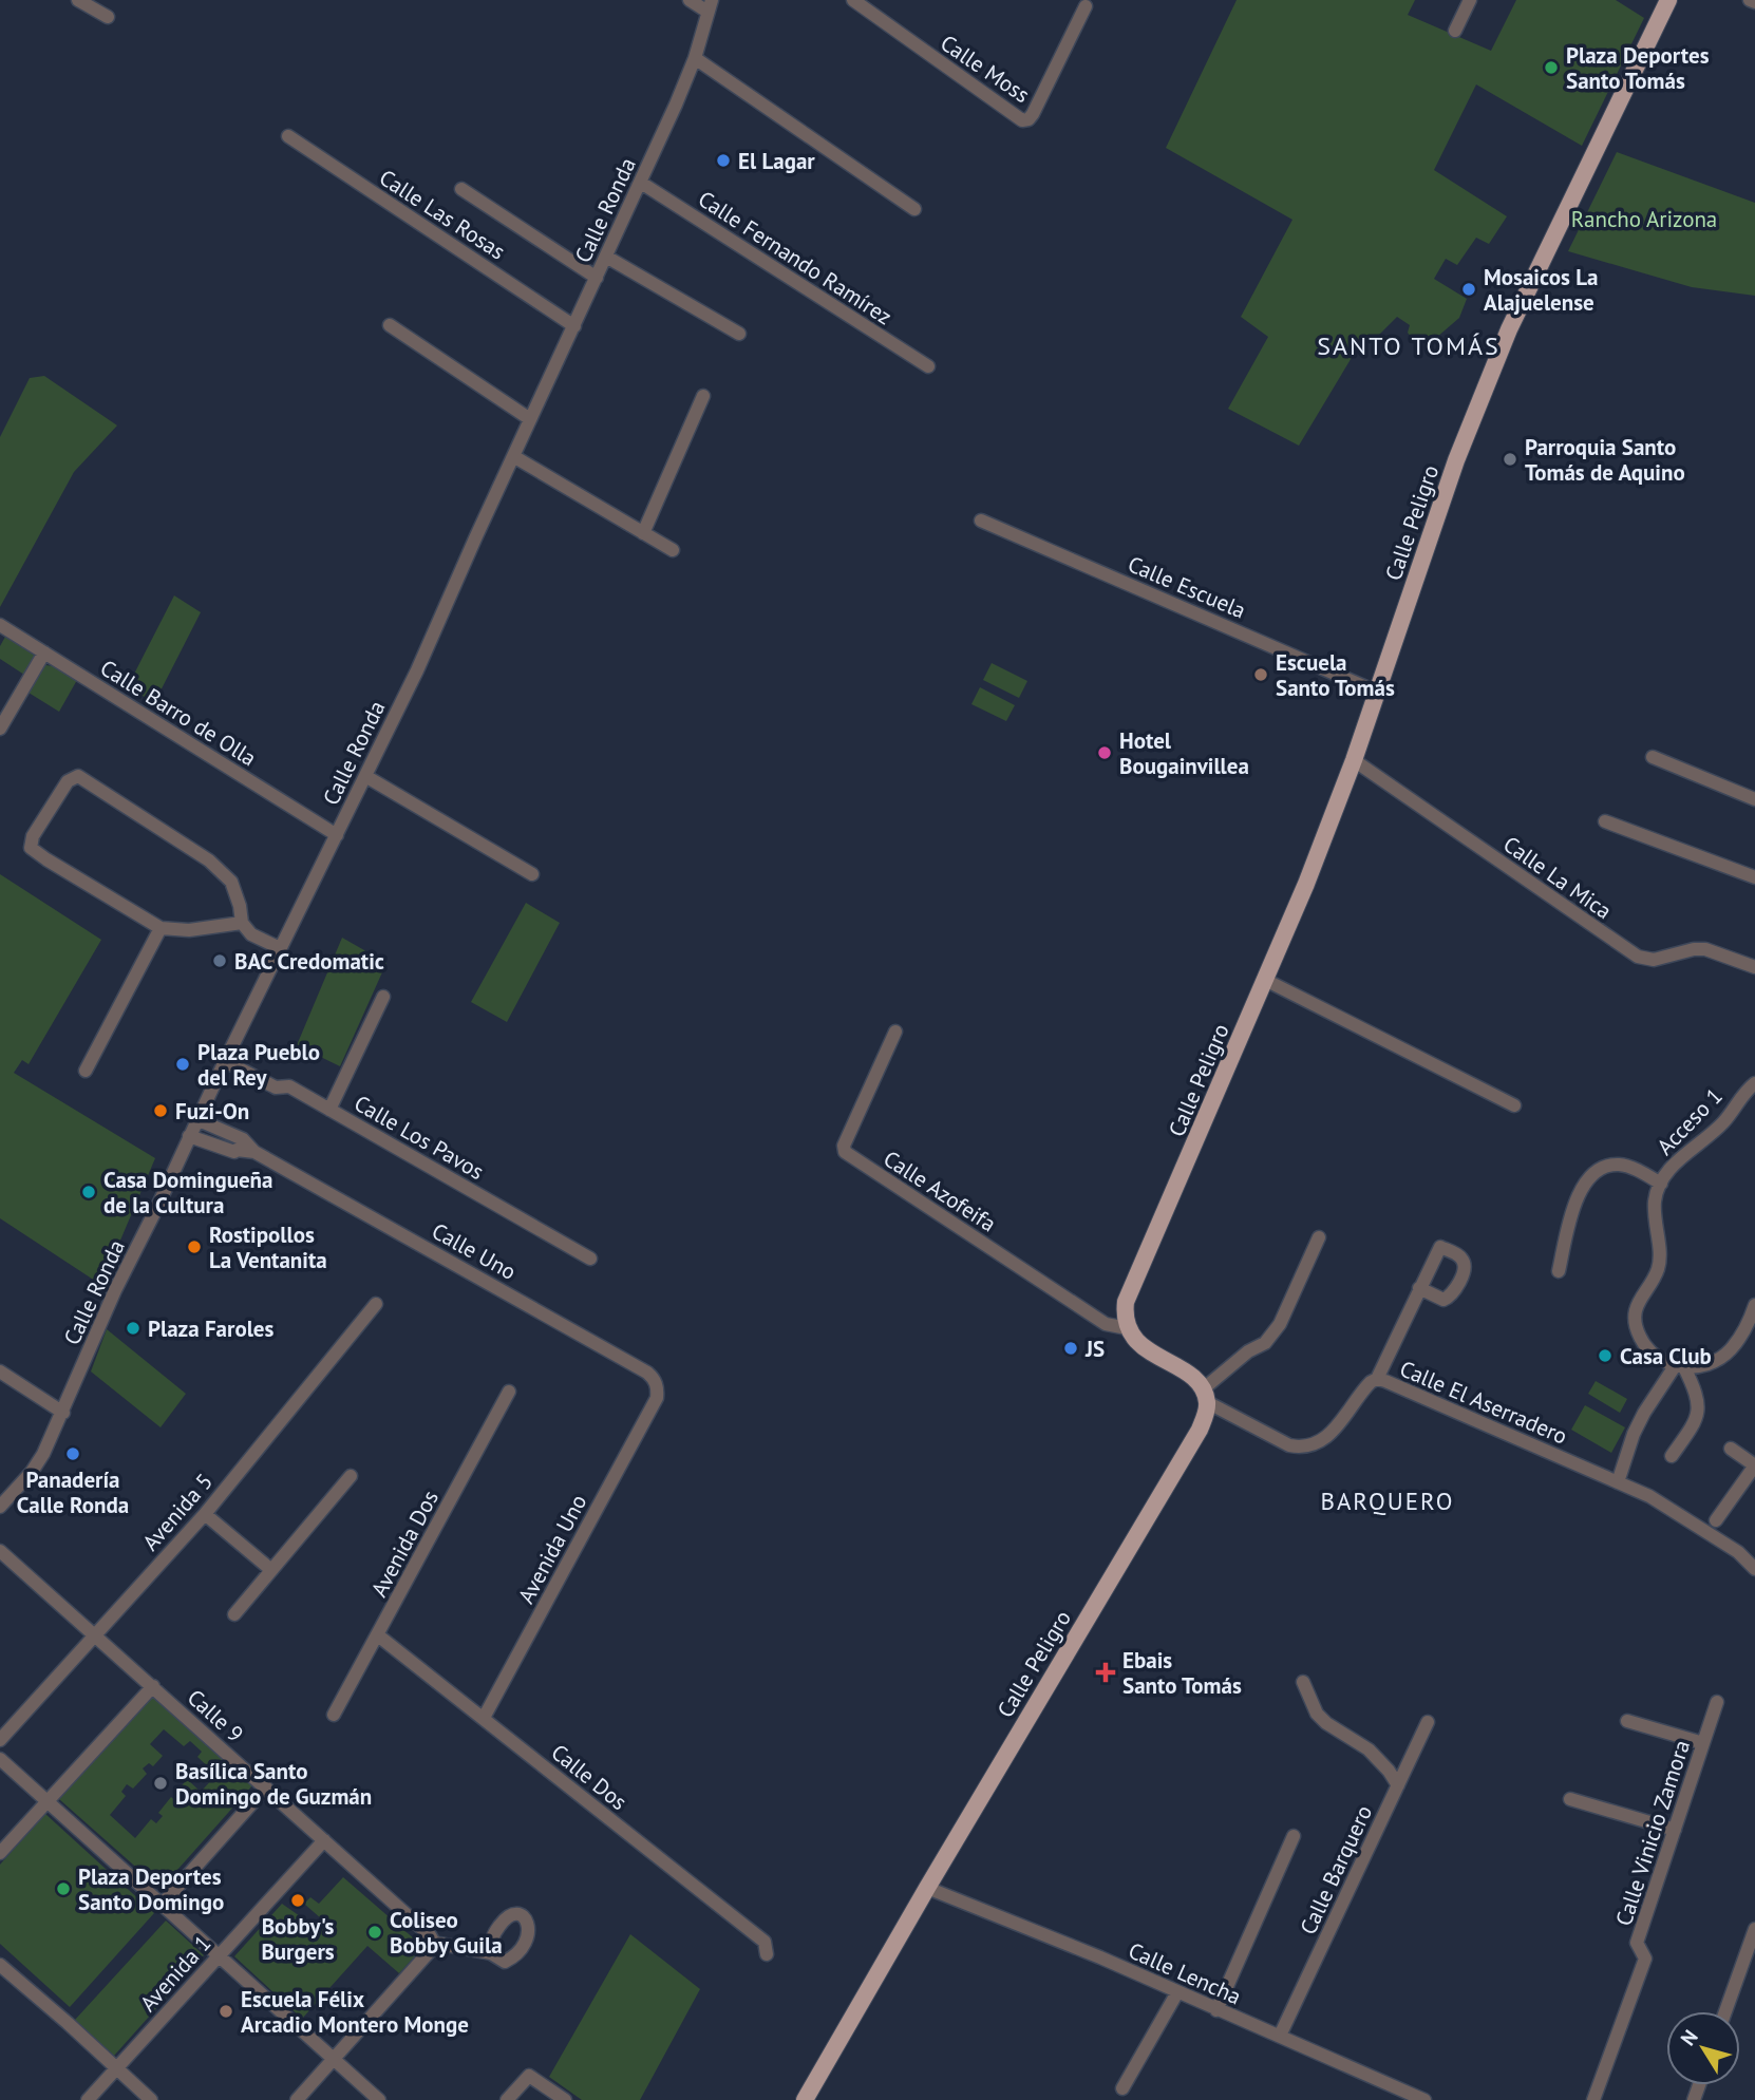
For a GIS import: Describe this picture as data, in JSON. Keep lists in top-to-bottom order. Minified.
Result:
{"streets":{"main road":["Calle Peligro"],"street":["Calle Moss","Calle Ronda","Calle Las Rosas","Calle Fernando Ramírez","Calle Escuela","Calle Barro de Olla","Calle La Mica","Acceso 1","Calle Los Pavos","Calle Azofeifa","Calle Uno","Calle El Aserradero","Avenida 5","Avenida Dos","Avenida Uno","Calle 9","Calle Dos","Calle Vinicio Zamora","Calle Barquero","Avenida 1","Calle Lencha"]},"crossings":[["Calle Ronda","Calle Las Rosas"],["Calle Ronda","Calle Fernando Ramírez"],["Calle Ronda","Calle Barro de Olla"],["Calle Ronda","Calle Los Pavos"],["Calle Ronda","Calle Uno"],["Calle Peligro","Calle Escuela"],["Calle Peligro","Calle La Mica"],["Calle Peligro","Calle Azofeifa"],["Calle Peligro","Calle El Aserradero"],["Calle Peligro","Calle Lencha"],["Calle Uno","Avenida Uno"],["Avenida 5","Calle 9"],["Avenida Dos","Calle Dos"],["Avenida Uno","Calle Dos"],["Calle 9","Avenida 1"],["Calle Barquero","Calle Lencha"]],"districts":["SANTO TOMÁS","BARQUERO"],"parks":["Rancho Arizona"],"places":{"other":["Plaza Deportes Santo Tomás","El Lagar","Mosaicos La Alajuelense","Parroquia Santo Tomás de Aquino","Escuela Santo Tomás","Hotel Bougainvillea","BAC Credomatic","Plaza Pueblo del Rey","Fuzi-On","Casa Domingueña de la Cultura","Rostipollos La Ventanita","Plaza Faroles","JS","Casa Club","Panadería Calle Ronda","Basílica Santo Domingo de Guzmán","Plaza Deportes Santo Domingo","Bobby's Burgers","Coliseo Bobby Guila","Escuela Félix Arcadio Montero Monge"],"health":["Ebais Santo Tomás"]},"north":"top left"}
